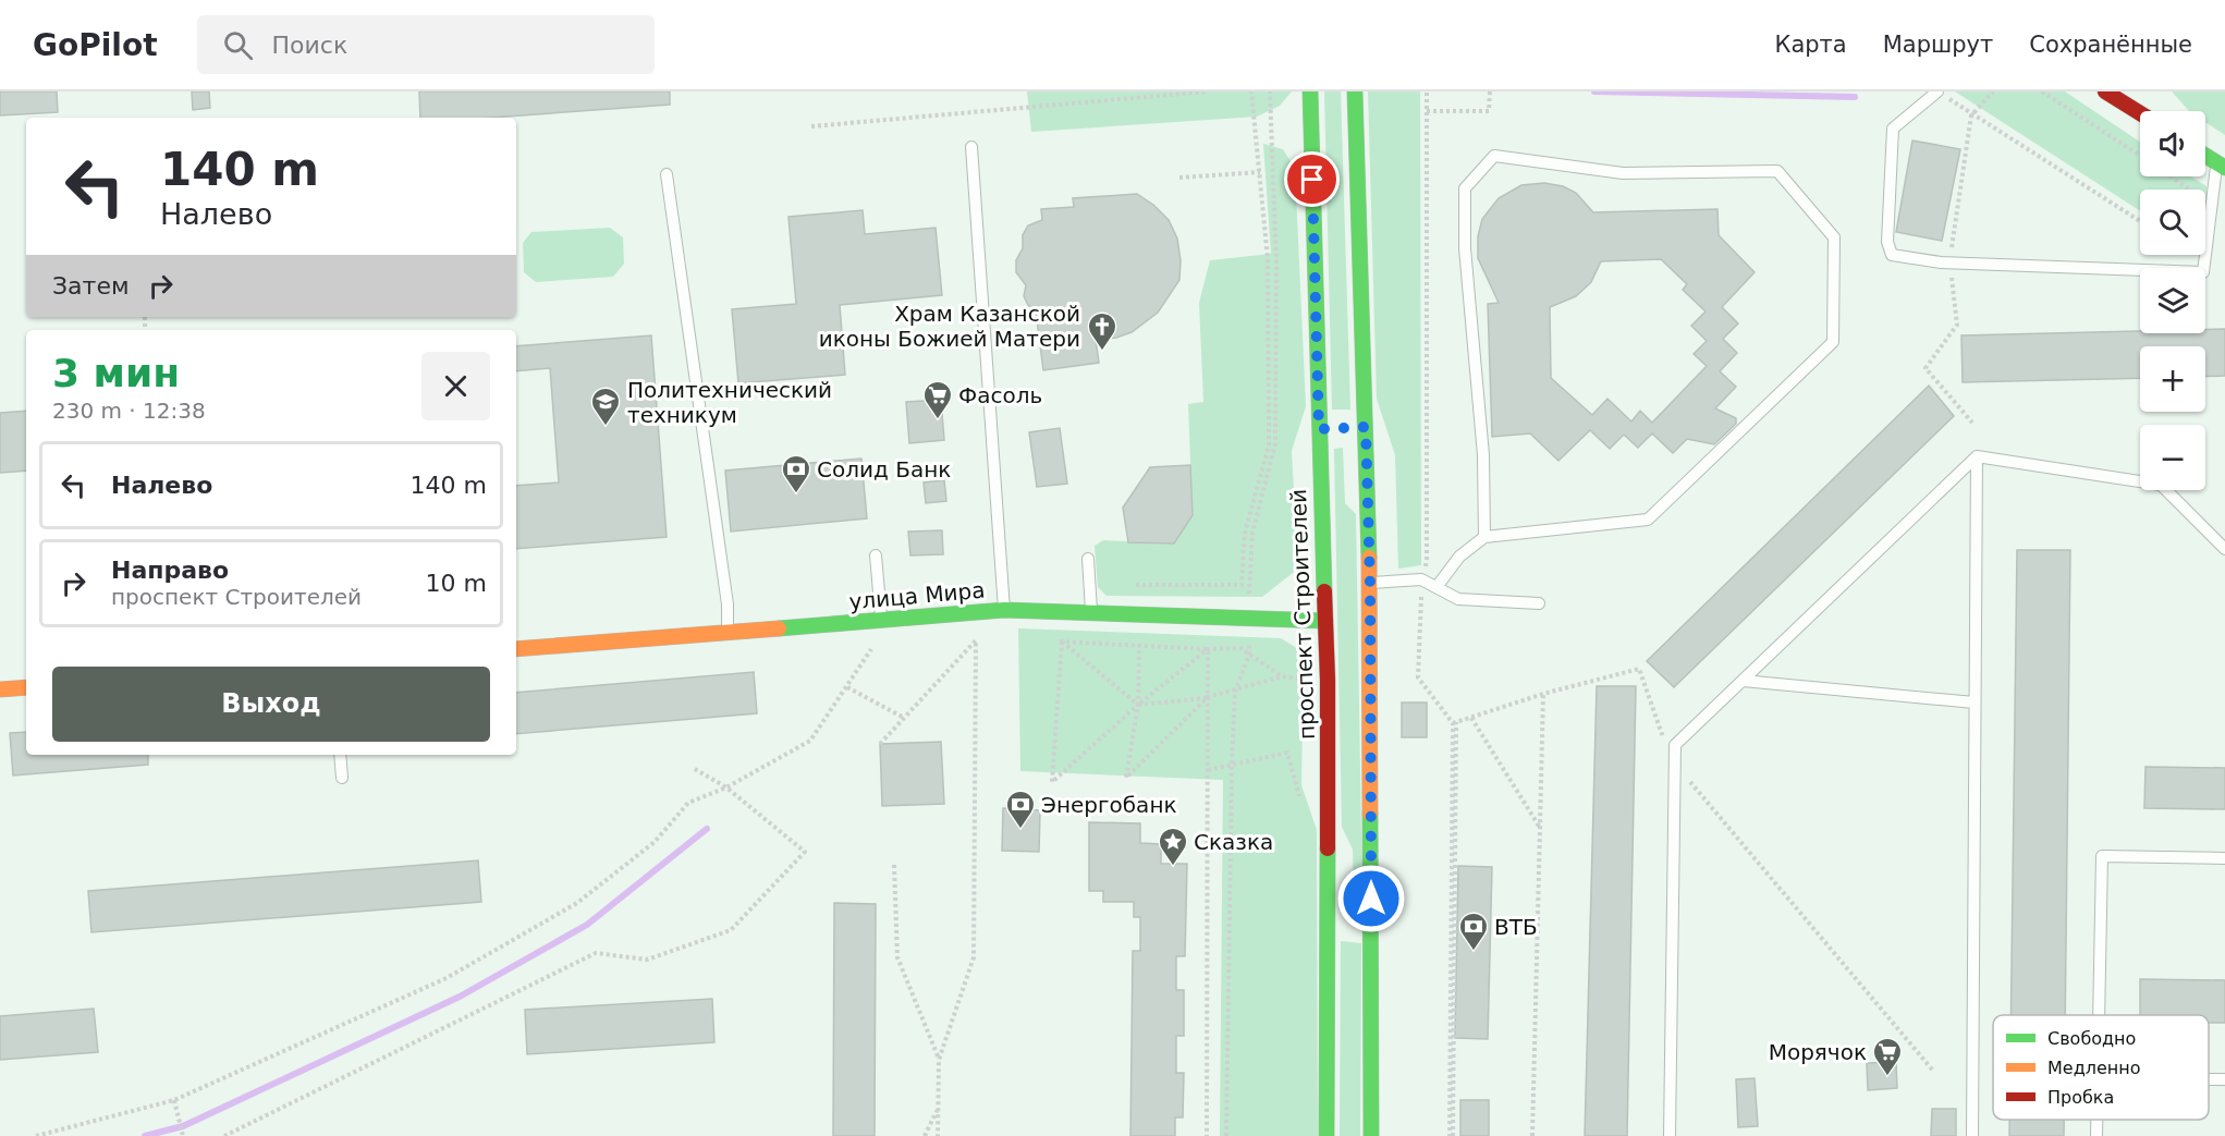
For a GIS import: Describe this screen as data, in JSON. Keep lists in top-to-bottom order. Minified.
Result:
{"streets":{"street":["улица Мира","проспект Строителей"]},"crossings":[["улица Мира","проспект Строителей"]],"places":{"church":["Храм Казанской иконы Божией Матери"],"supermarket":["Фасоль","Морячок"],"school or university":["Политехнический техникум"],"bank":["Солид Банк","Энергобанк","ВТБ"],"place":["Сказка"]},"legend":["Свободно","Медленно","Пробка"],"page":{"header":"GoPilot","search":"Поиск","nav":["Карта","Маршрут","Сохранённые"],"map_buttons":["+","−"],"turn":["140 m","Налево"],"then":"Затем","heading":["3 мин","230 m · 12:38"],"list":[{"name":"Налево","value":"140 m"},{"name":"Направо","note":"проспект Строителей","value":"10 m"}],"buttons":"Выход"}}
